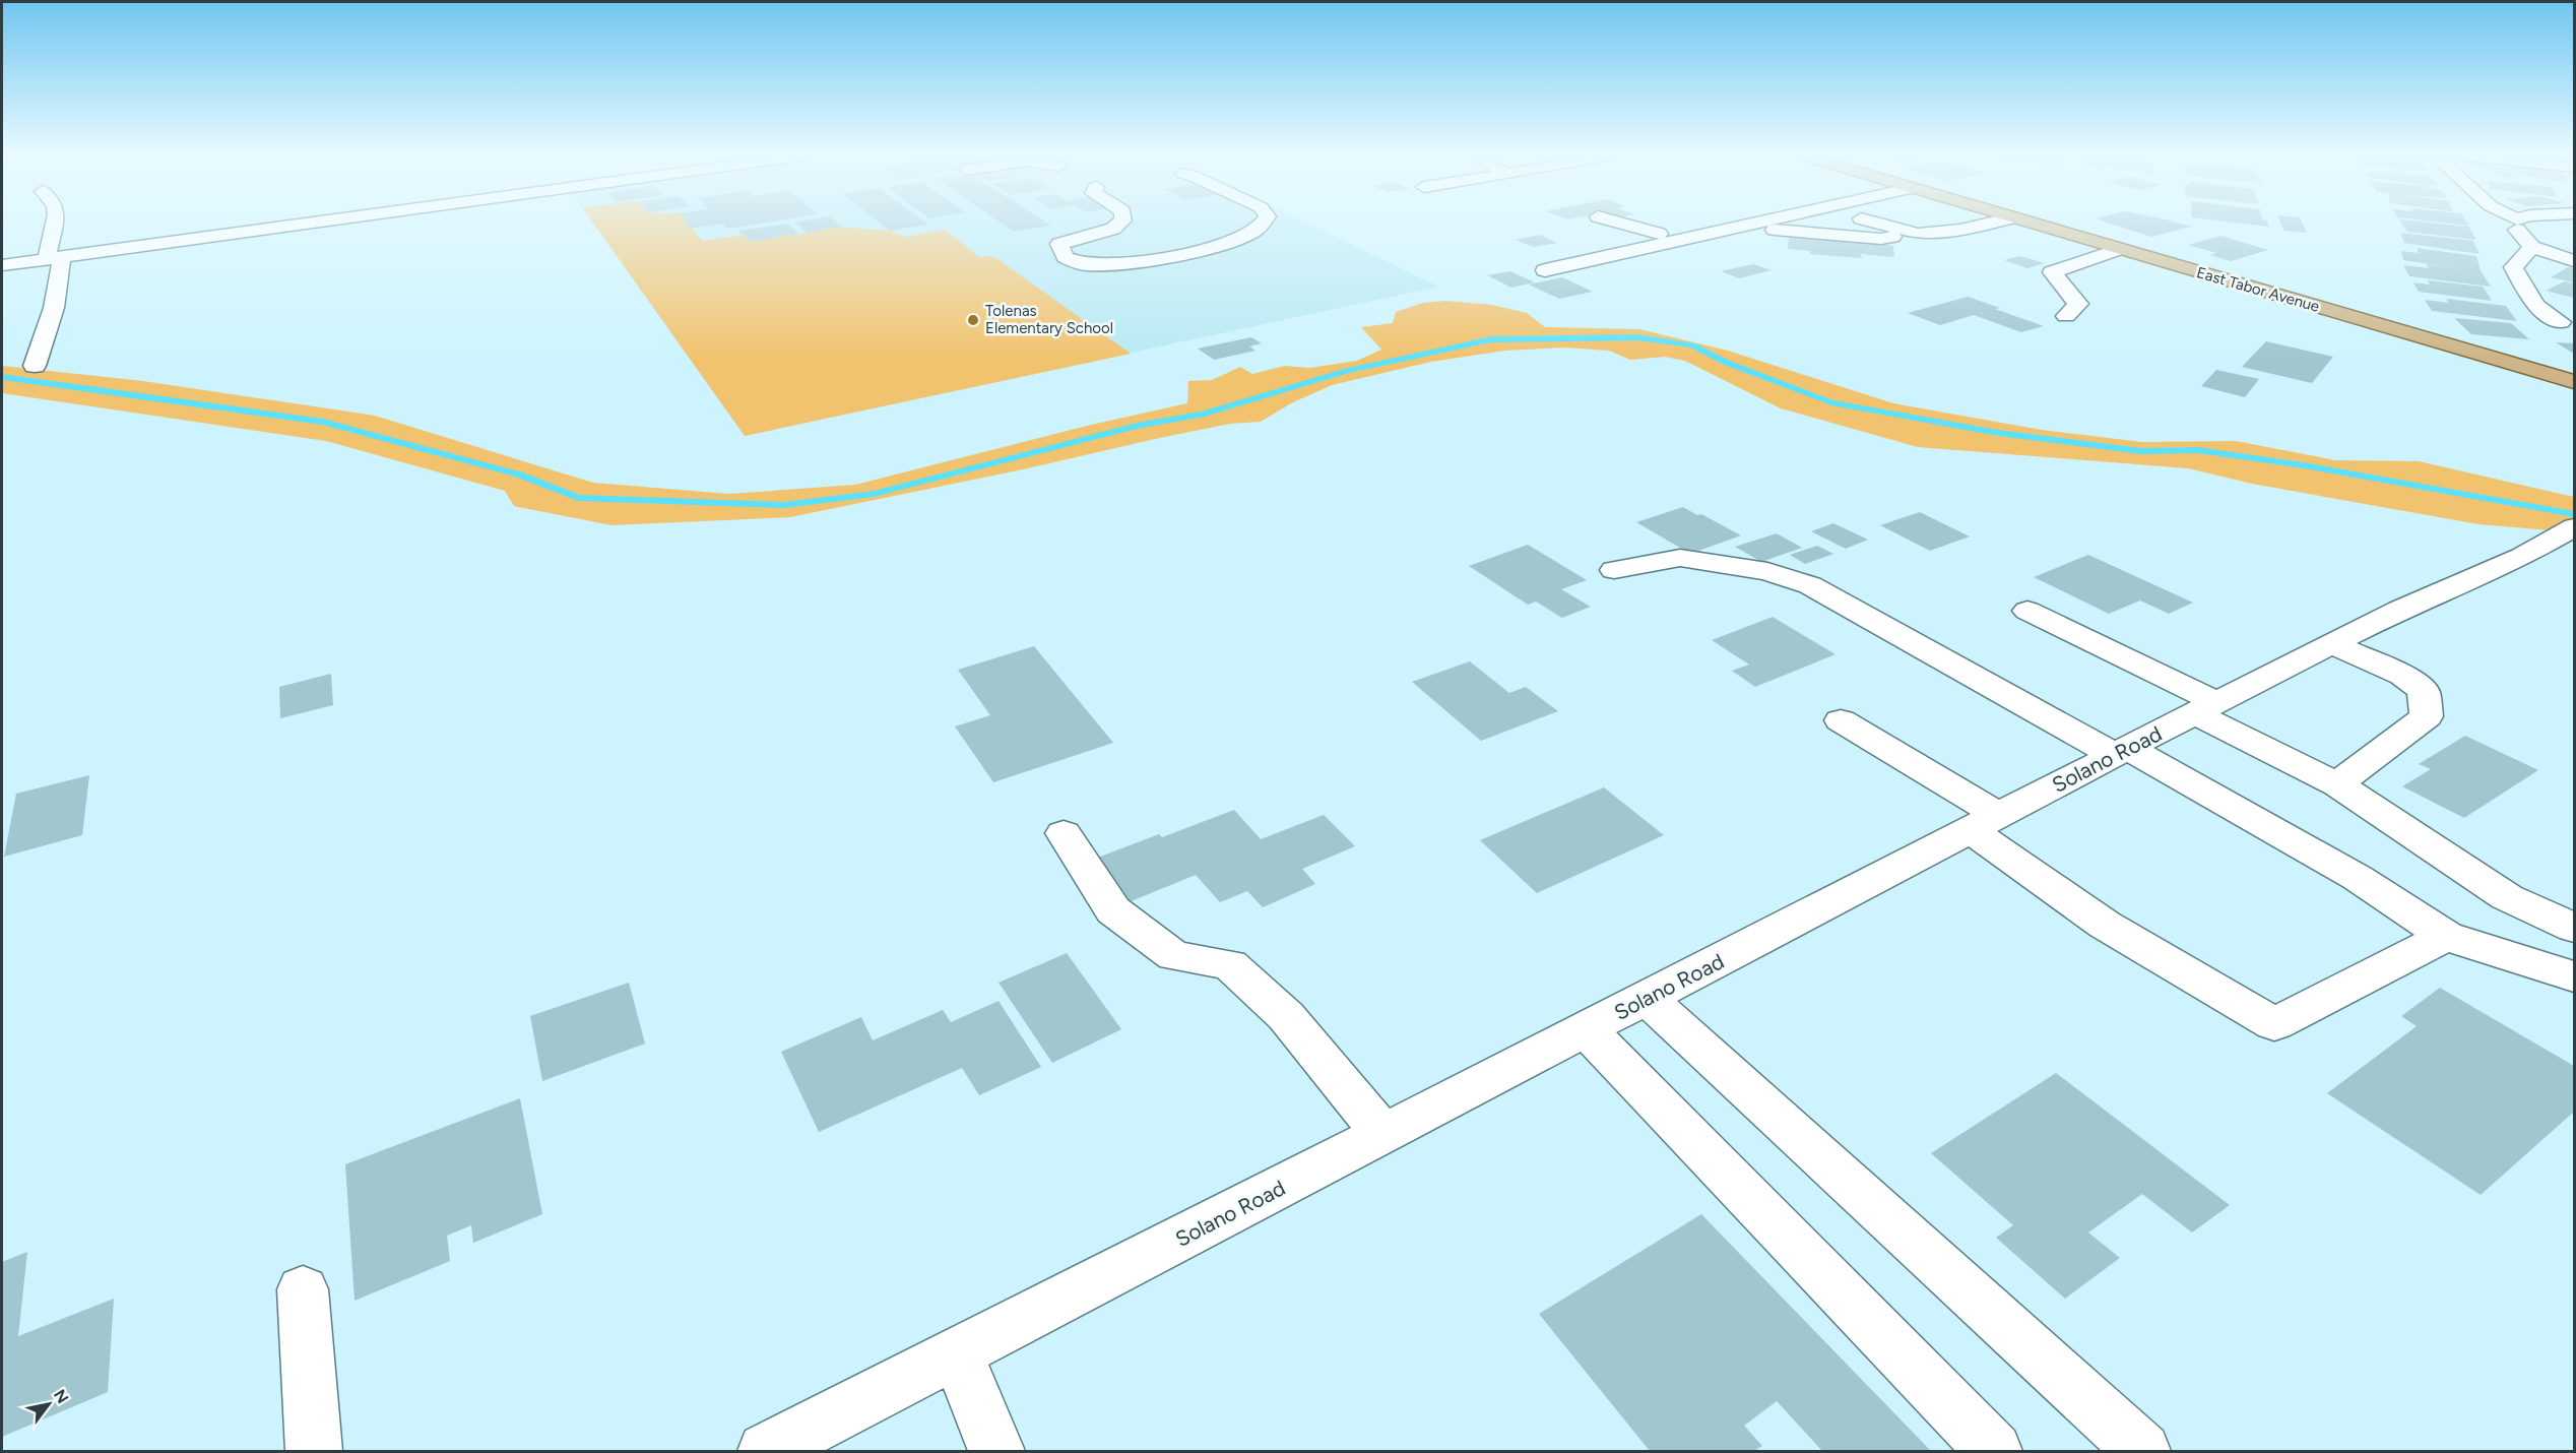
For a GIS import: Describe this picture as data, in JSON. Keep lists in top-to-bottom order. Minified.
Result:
{"streets":{"main road":["East Tabor Avenue"],"street":["Solano Road"]},"places":["Tolenas Elementary School"],"north":"top right"}
